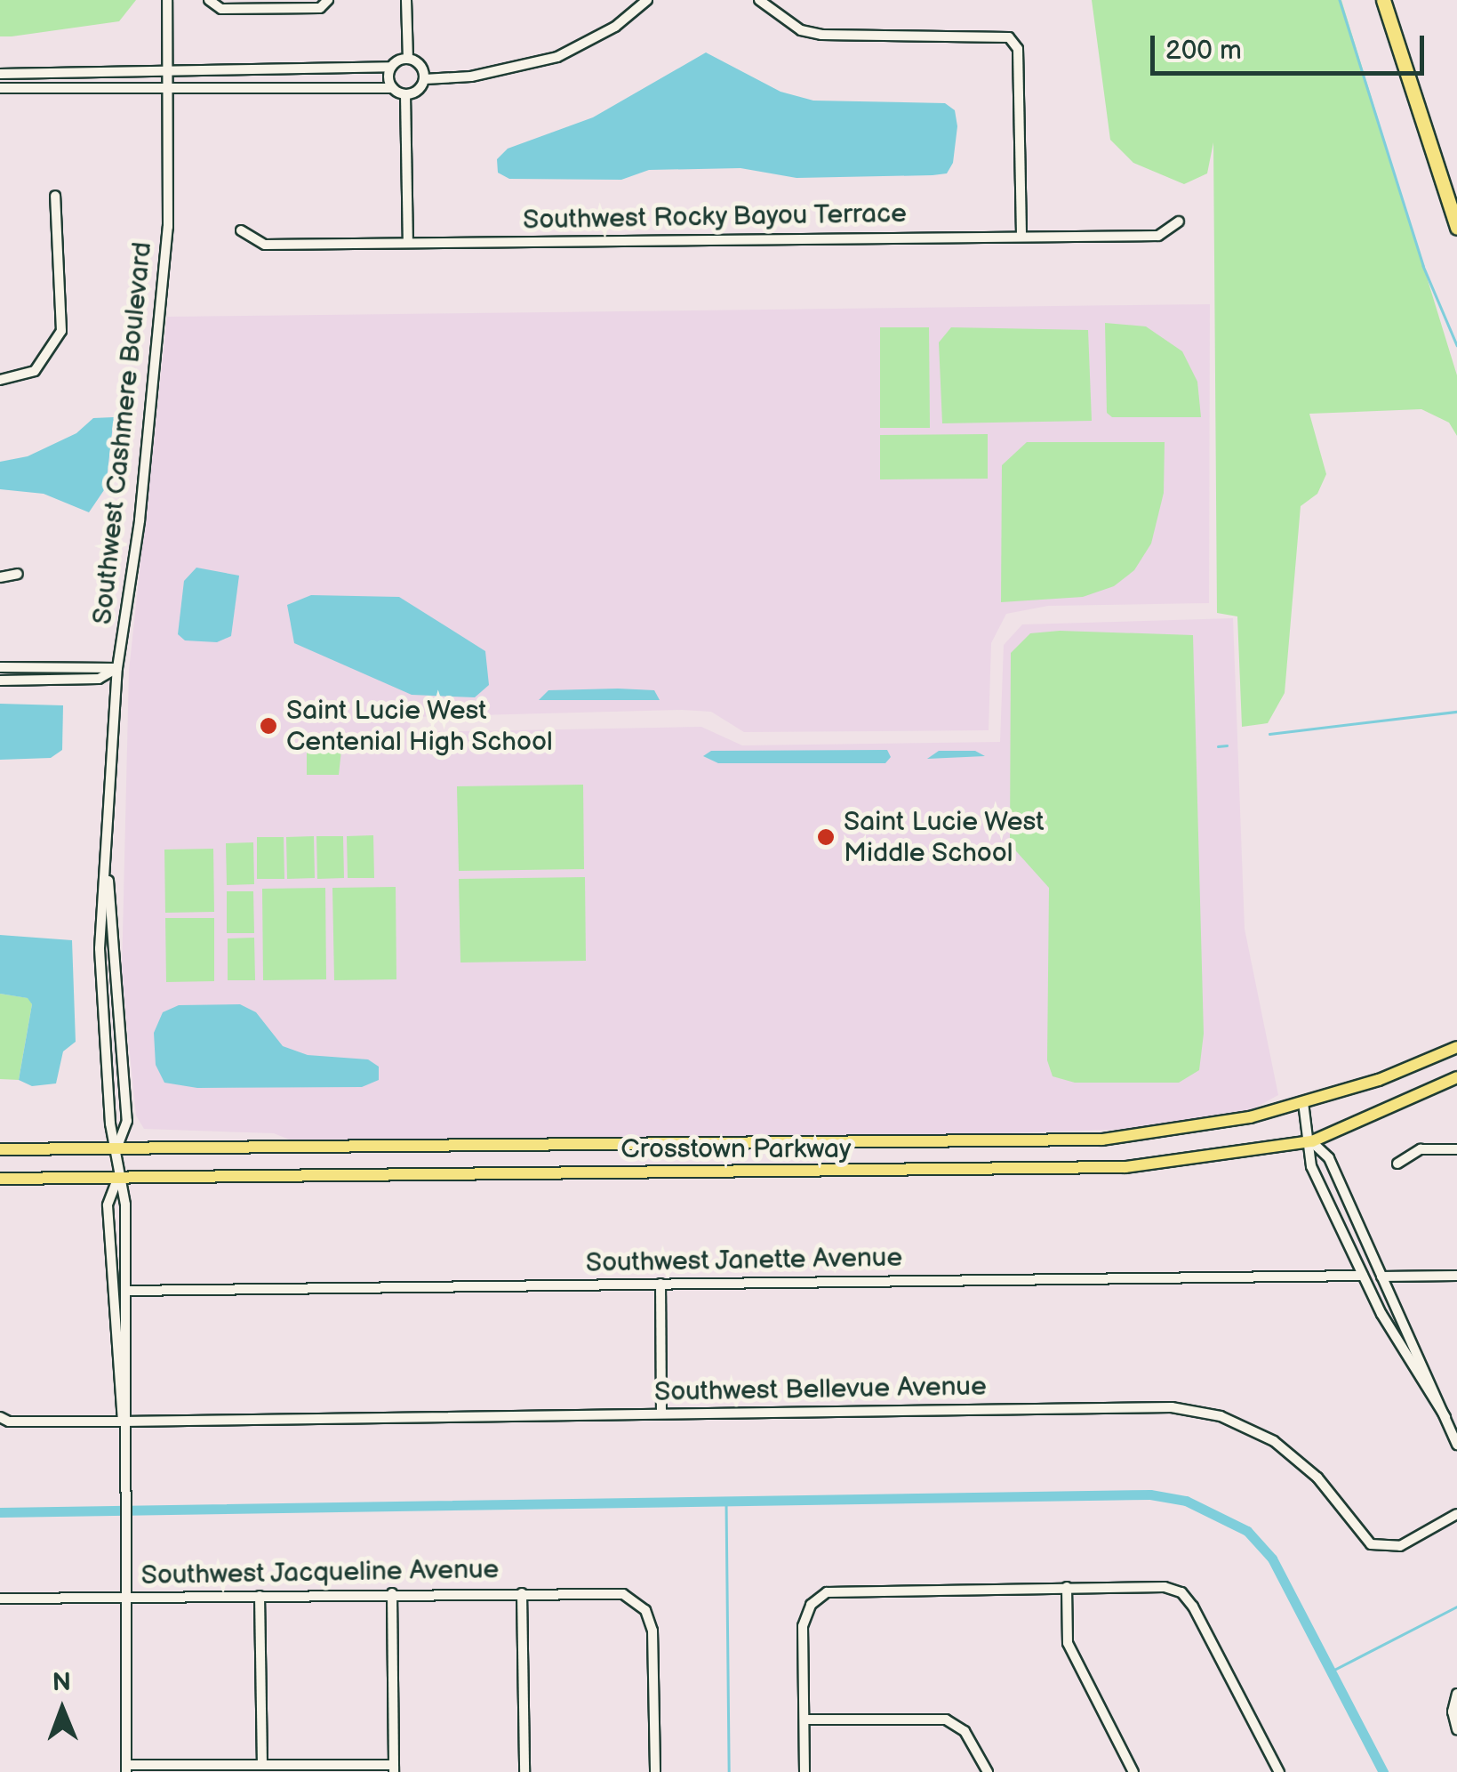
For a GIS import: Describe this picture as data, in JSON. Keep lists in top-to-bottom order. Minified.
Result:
{"streets":{"main road":["Crosstown Parkway"],"street":["Southwest Rocky Bayou Terrace","Southwest Cashmere Boulevard","Southwest Janette Avenue","Southwest Bellevue Avenue","Southwest Jacqueline Avenue"]},"crossings":[["Southwest Cashmere Boulevard","Crosstown Parkway"],["Southwest Cashmere Boulevard","Southwest Janette Avenue"],["Southwest Cashmere Boulevard","Southwest Bellevue Avenue"],["Southwest Cashmere Boulevard","Southwest Jacqueline Avenue"]],"places":["Saint Lucie West Centenial High School","Saint Lucie West Middle School"],"scale_bar":"200 m","north":"top"}
